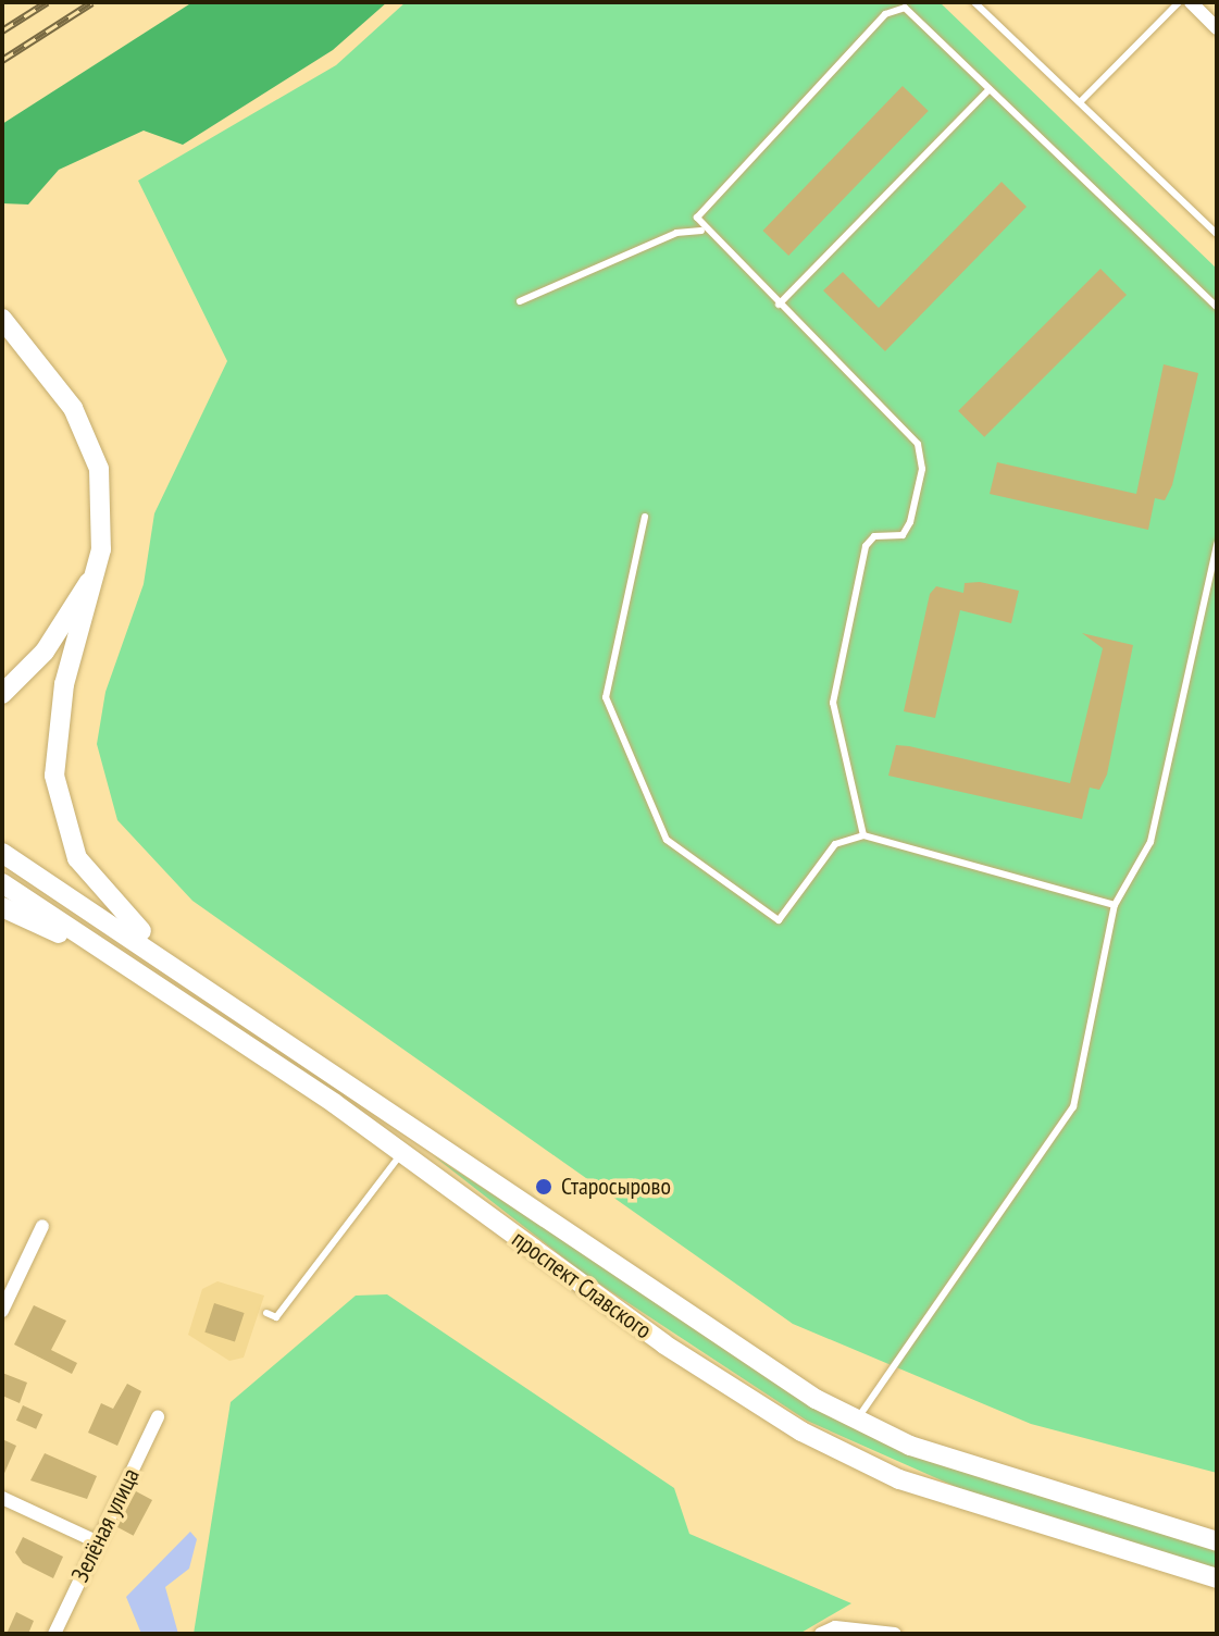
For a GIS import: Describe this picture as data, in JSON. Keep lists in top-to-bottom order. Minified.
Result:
{"streets":{"main road":["проспект Славского"],"street":["Зелёная улица"]},"places":["Старосырово"]}
